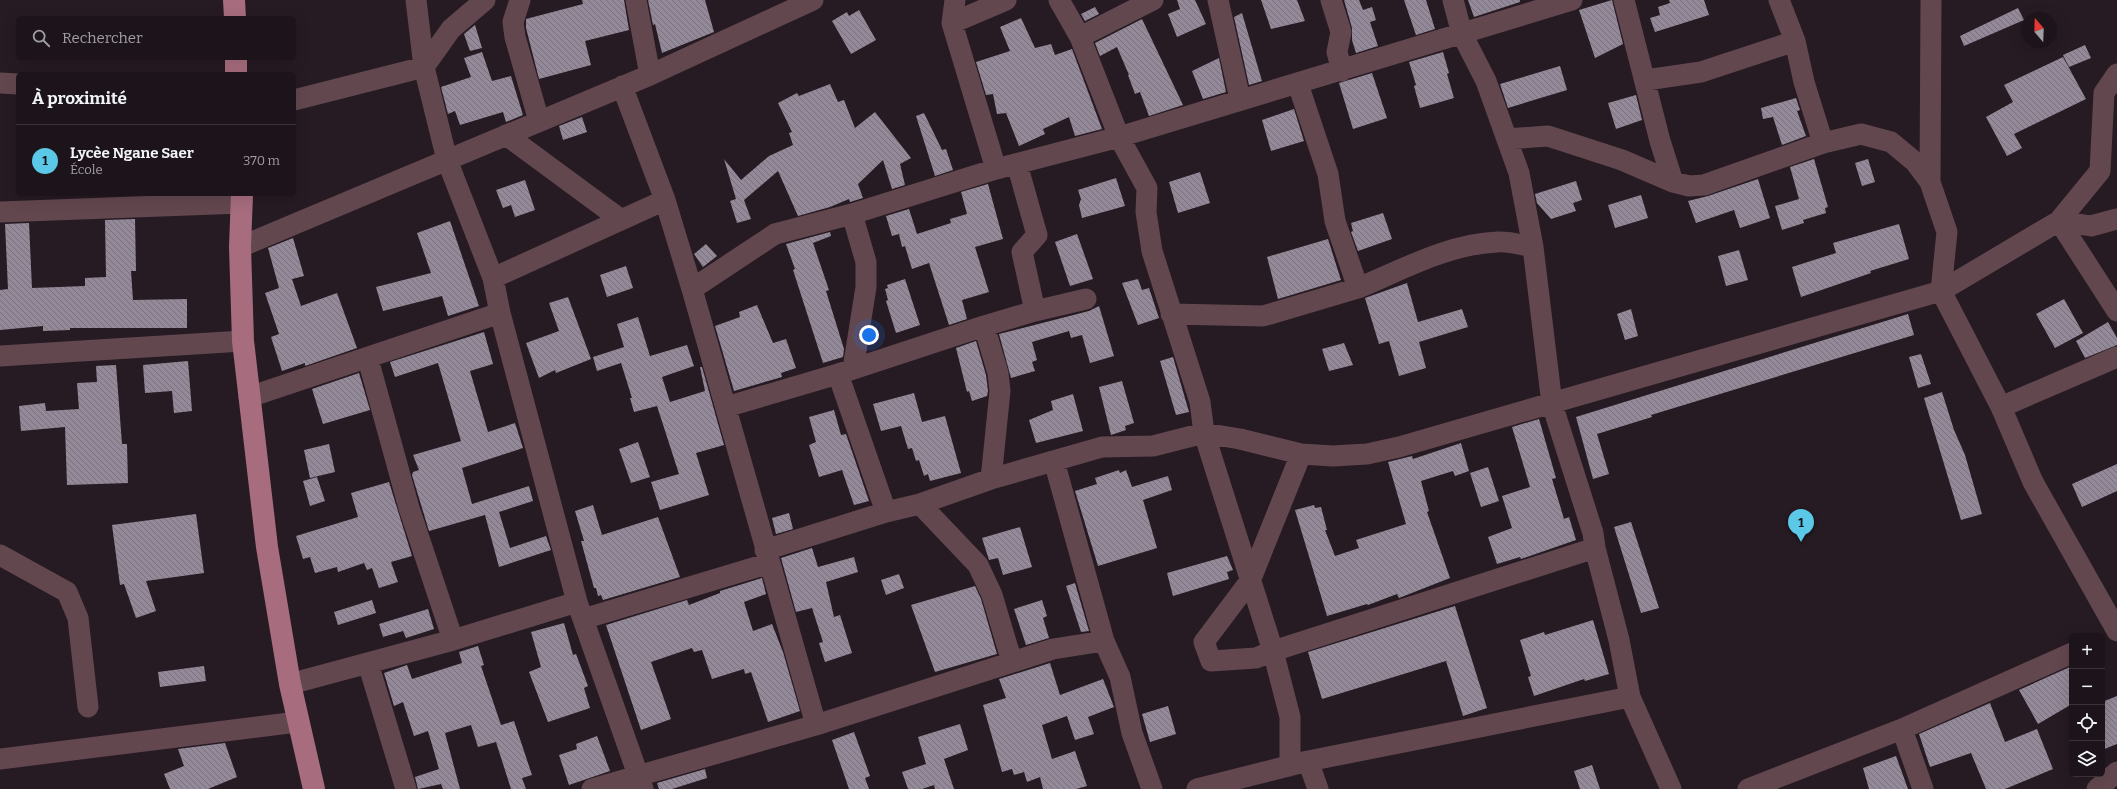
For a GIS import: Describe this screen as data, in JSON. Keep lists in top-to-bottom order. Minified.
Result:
{"north":"top","page":{"search":"Rechercher","heading":"À proximité","list":[{"mark":"1","name":"Lycèe Ngane Saer","note":"École","value":"370 m"}],"pins":"1","map_buttons":["+","−"]}}
